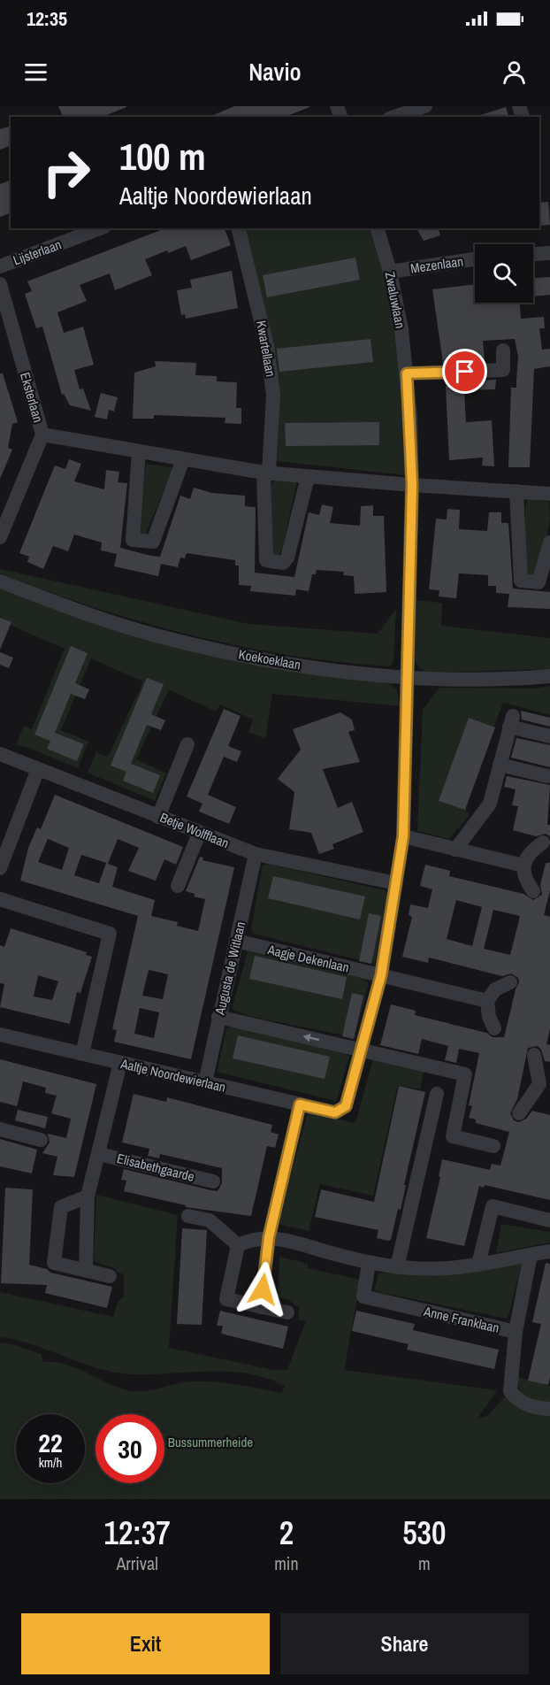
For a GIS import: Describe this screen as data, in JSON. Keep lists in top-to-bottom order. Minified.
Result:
{"streets":{"street":["Lijsterlaan","Mezenlaan","Zwaluwlaan","Kwartellaan","Eksterlaan","Koekoeklaan","Betje Wolfflaan","Aagje Dekenlaan","Augusta de Witlaan","Aaltje Noordewierlaan","Elisabethgaarde","Anne Franklaan"]},"crossings":[["Mezenlaan","Zwaluwlaan"],["Zwaluwlaan","Koekoeklaan"],["Betje Wolfflaan","Augusta de Witlaan"],["Aagje Dekenlaan","Augusta de Witlaan"],["Augusta de Witlaan","Aaltje Noordewierlaan"],["Aaltje Noordewierlaan","Elisabethgaarde"]],"parks":["Bussummerheide"],"page":{"status":"12:35","header":"Navio","turn":["100 m","Aaltje Noordewierlaan"],"speed":"22 km/h","limit":"30","eta":["12:37","Arrival","2","min","530","m"],"buttons":["Exit","Share"]}}
